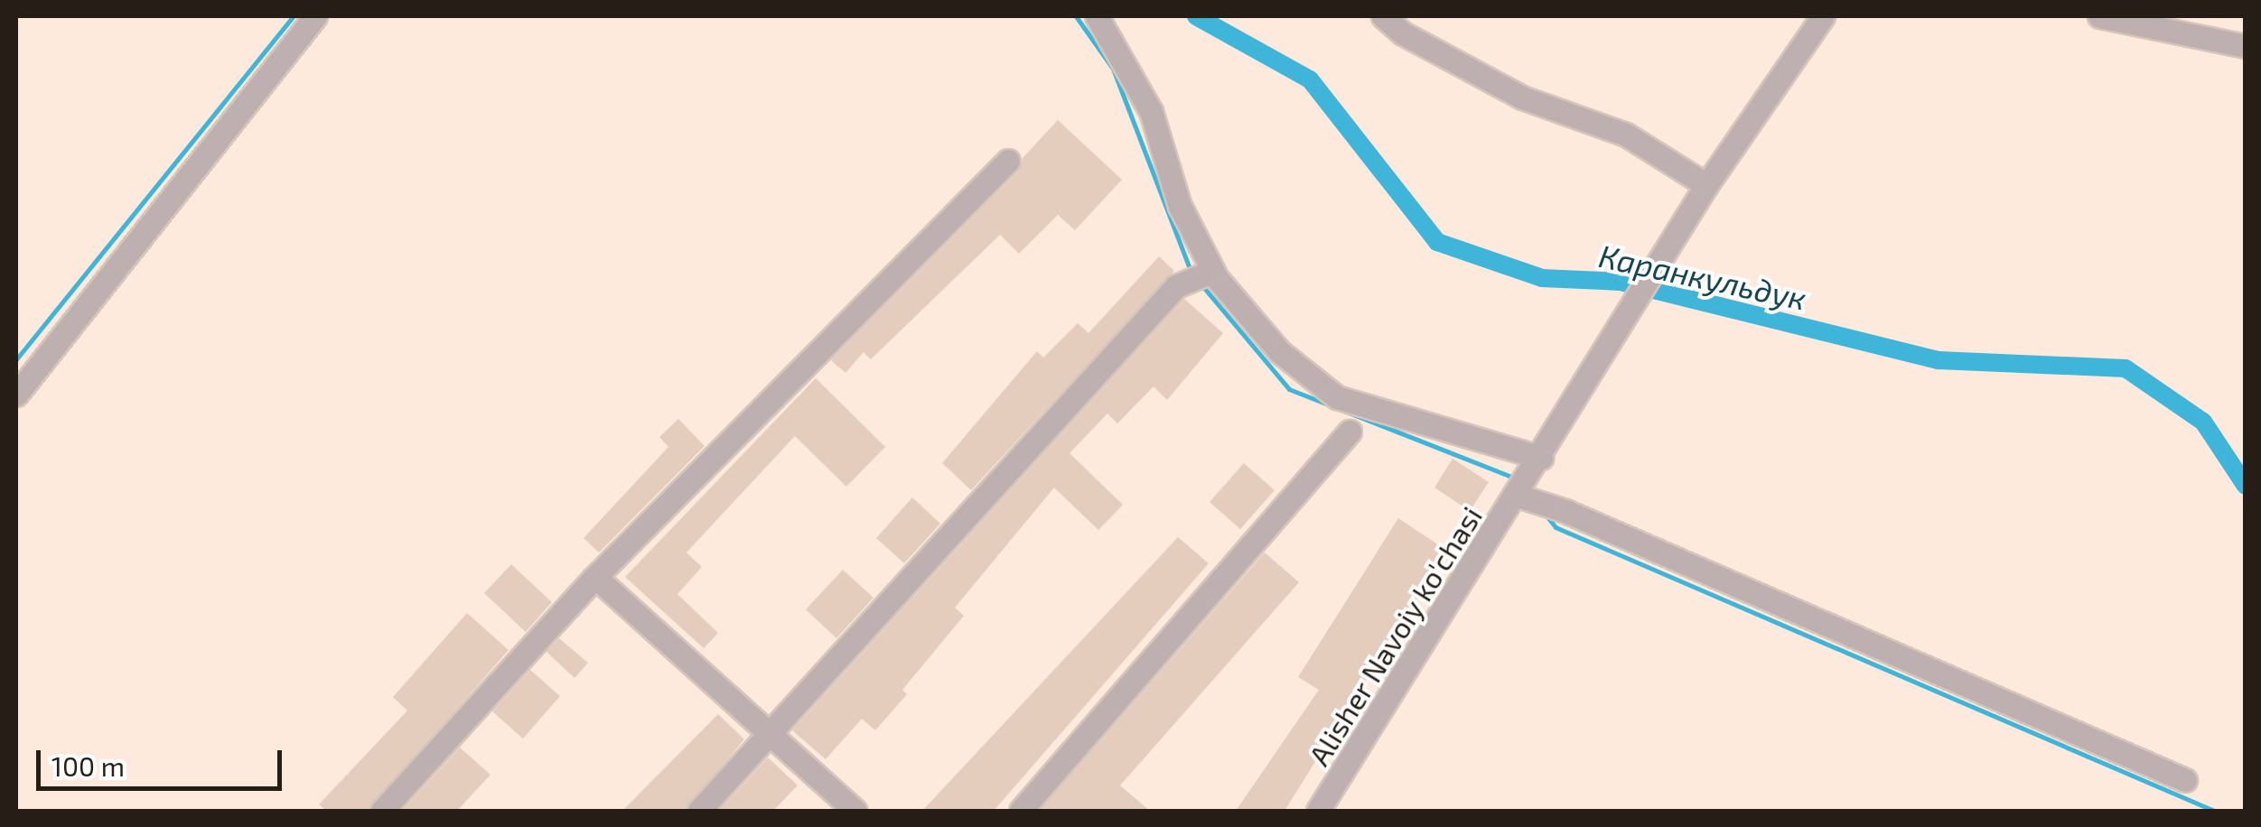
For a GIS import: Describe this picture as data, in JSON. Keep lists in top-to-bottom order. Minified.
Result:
{"streets":{"street":["Alisher Navoiy ko'chasi"]},"water":["Каранкульдук"],"scale_bar":"100 m"}
